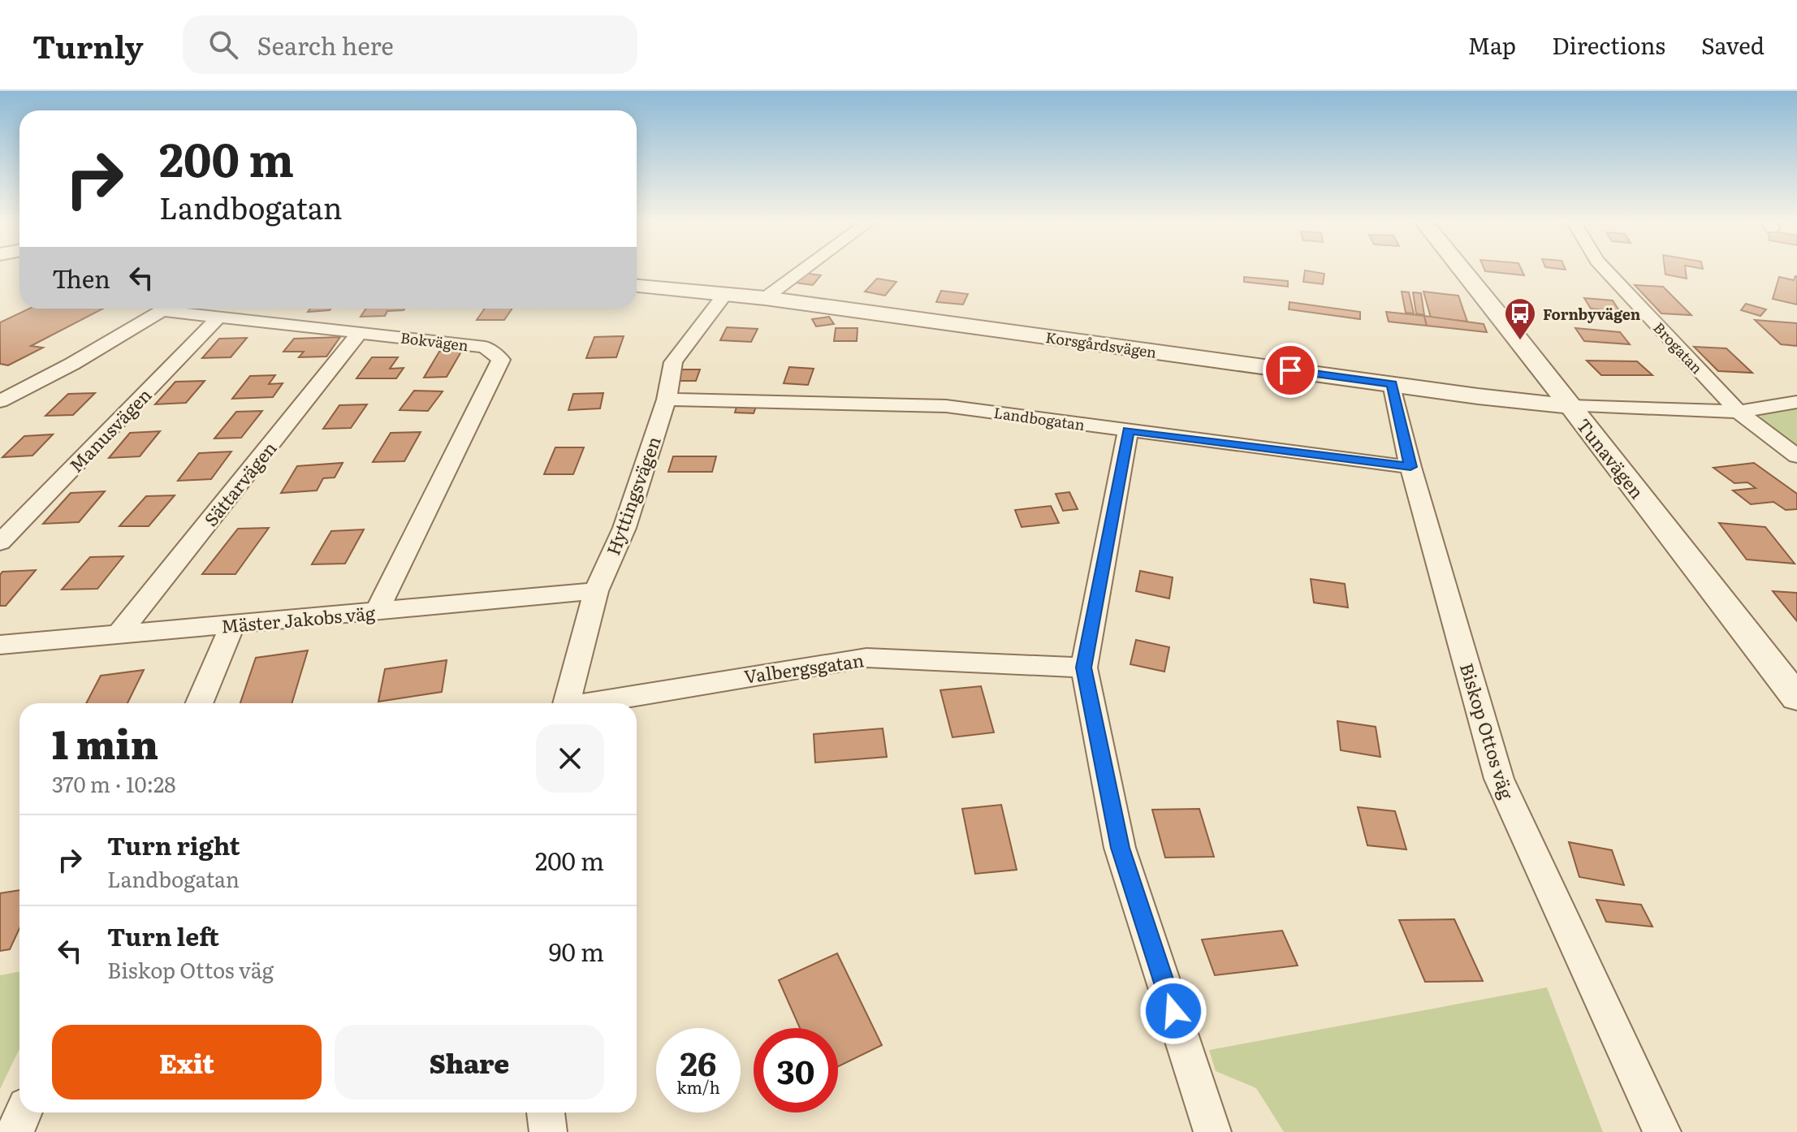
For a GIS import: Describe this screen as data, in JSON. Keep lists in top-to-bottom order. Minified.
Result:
{"streets":{"street":["Bokvägen","Korsgårdsvägen","Brogatan","Landbogatan","Manusvägen","Tunavägen","Sättarvägen","Hyttingsvägen","Mäster Jakobs väg","Valbergsgatan","Biskop Ottos väg"]},"crossings":[["Bokvägen","Manusvägen"],["Bokvägen","Sättarvägen"],["Bokvägen","Mäster Jakobs väg"],["Korsgårdsvägen","Tunavägen"],["Korsgårdsvägen","Hyttingsvägen"],["Korsgårdsvägen","Biskop Ottos väg"],["Landbogatan","Hyttingsvägen"],["Landbogatan","Biskop Ottos väg"],["Sättarvägen","Mäster Jakobs väg"],["Hyttingsvägen","Mäster Jakobs väg"]],"places":{"bus stop":["Fornbyvägen"]},"page":{"header":"Turnly","search":"Search here","nav":["Map","Directions","Saved"],"turn":["200 m","Landbogatan"],"then":"Then","heading":["1 min","370 m · 10:28"],"list":[{"name":"Turn right","note":"Landbogatan","value":"200 m"},{"name":"Turn left","note":"Biskop Ottos väg","value":"90 m"}],"buttons":["Exit","Share"],"speed":"26 km/h","limit":"30"}}
